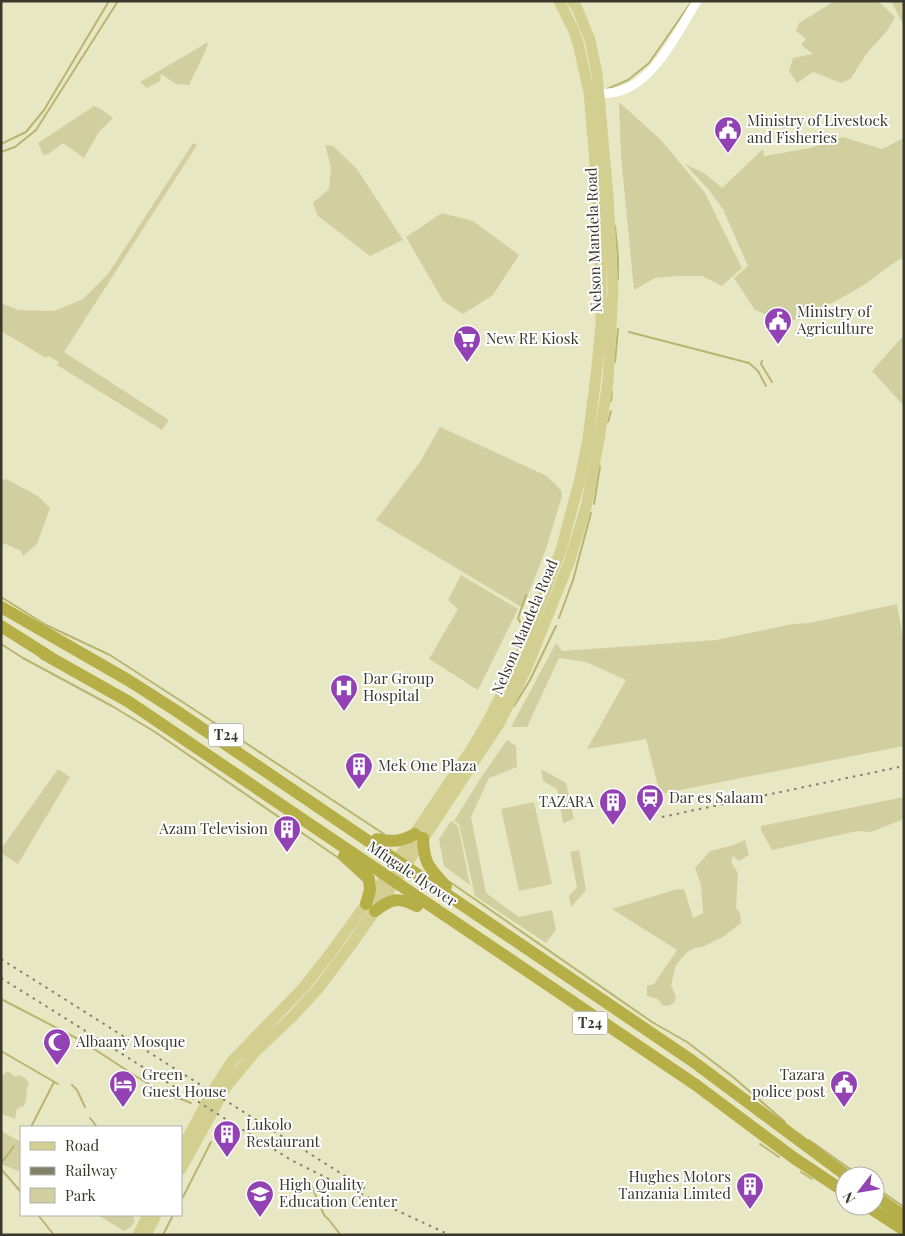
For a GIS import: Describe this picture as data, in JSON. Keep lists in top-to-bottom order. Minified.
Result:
{"streets":{"highway":["T24","Mfugale flyover"],"main road":["Nelson Mandela Road"]},"crossings":[["Nelson Mandela Road","T24"],["T24","Mfugale flyover"]],"places":{"public building":["Ministry of Livestock and Fisheries","Ministry of Agriculture","Tazara police post"],"supermarket":["New RE Kiosk"],"hospital":["Dar Group Hospital"],"building":["Mek One Plaza","TAZARA","Azam Television","Lukolo Restaurant","Hughes Motors Tanzania Limted"],"station":["Dar es Salaam"],"mosque":["Albaany Mosque"],"hotel":["Green Guest House"],"school or university":["High Quality Education Center"]},"legend":["Road","Railway","Park"],"north":"bottom left"}
